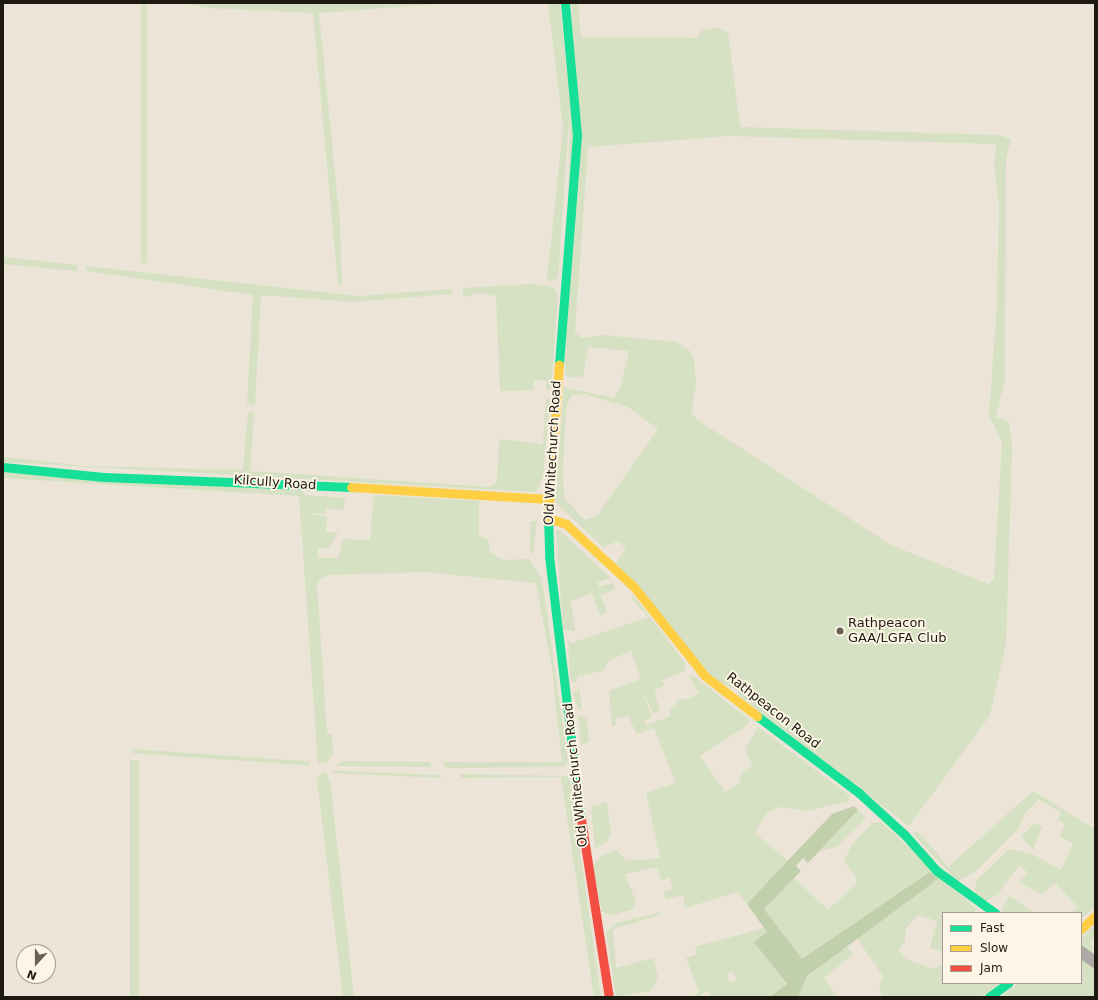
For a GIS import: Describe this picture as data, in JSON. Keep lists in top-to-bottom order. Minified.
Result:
{"streets":{"street":["Old Whitechurch Road","Kilcully Road","Rathpeacon Road"]},"crossings":[["Old Whitechurch Road","Kilcully Road"],["Old Whitechurch Road","Rathpeacon Road"]],"places":["Rathpeacon GAA/LGFA Club"],"legend":["Fast","Slow","Jam"],"north":"bottom"}
